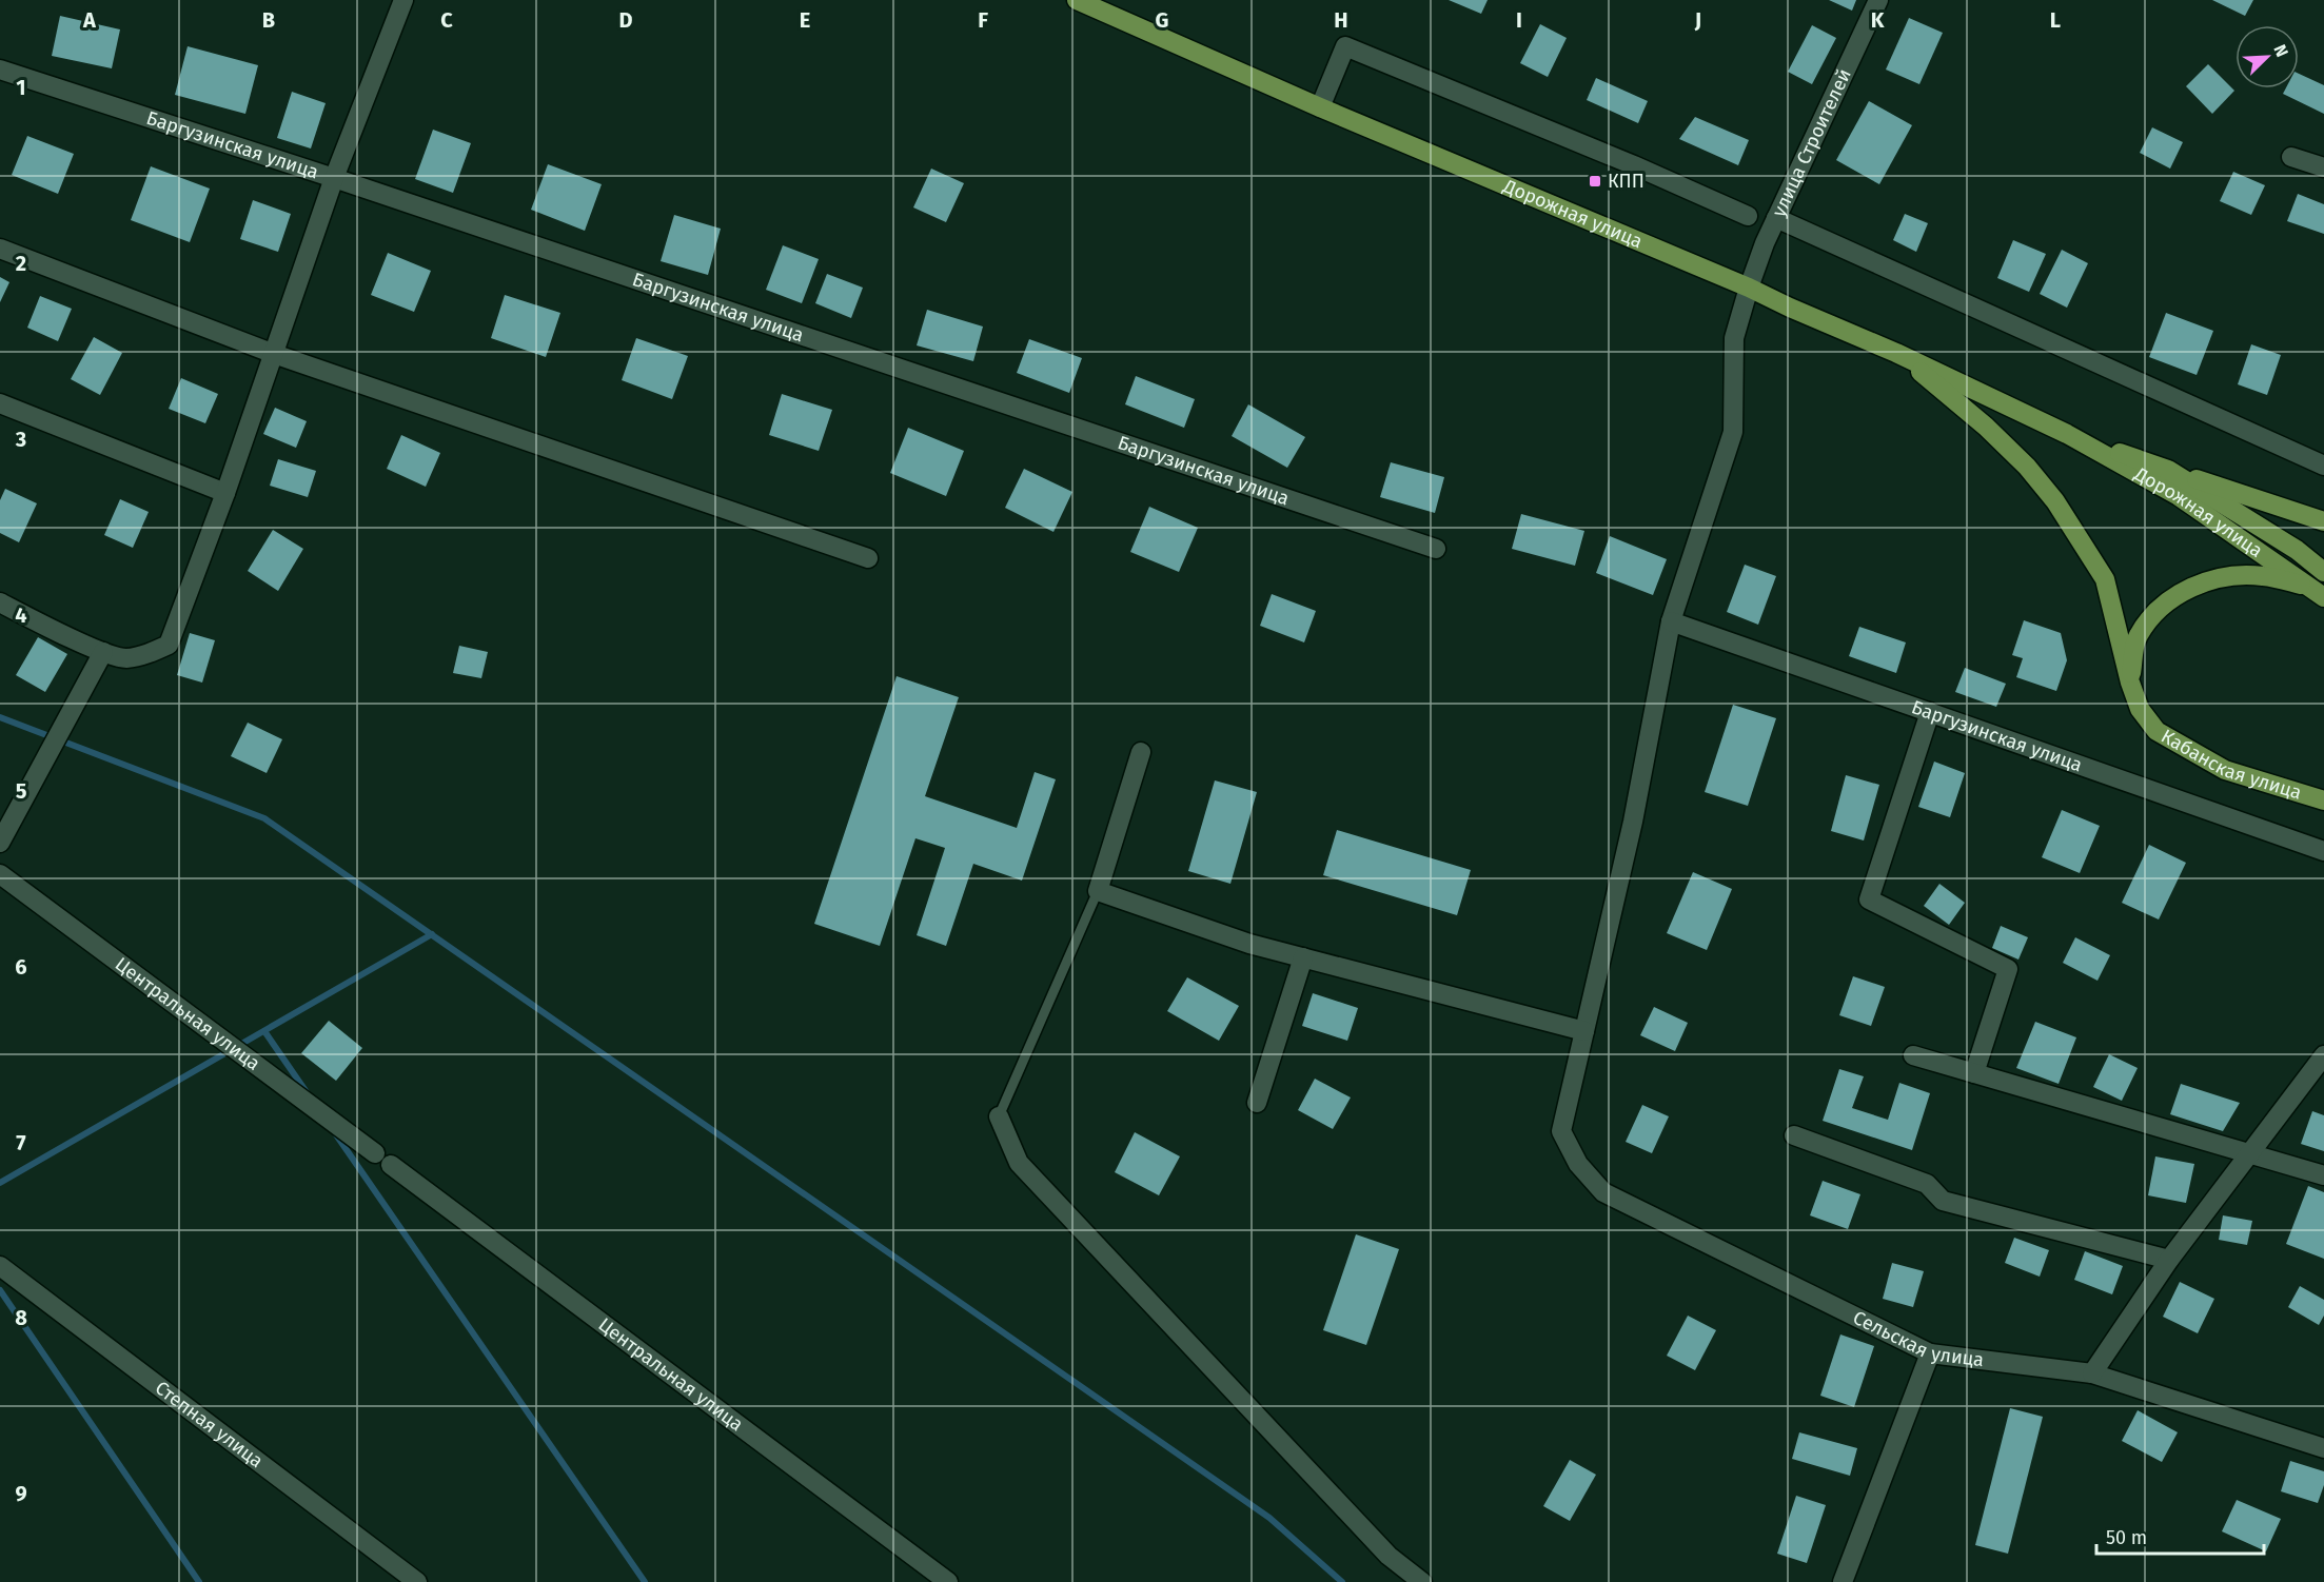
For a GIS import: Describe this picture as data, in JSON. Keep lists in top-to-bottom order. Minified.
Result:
{"streets":{"main road":["Дорожная улица","Кабанская улица"],"street":["улица Строителей","Баргузинская улица","Центральная улица","Сельская улица","Степная улица"]},"crossings":[["улица Строителей","Баргузинская улица"],["улица Строителей","Дорожная улица"],["улица Строителей","Сельская улица"],["Дорожная улица","Кабанская улица"]],"places":{"transit":["КПП"]},"scale_bar":"50 m","north":"top right","grid":{"columns":["A","B","C","D","E","F","G","H","I","J","K","L"],"rows":["1","2","3","4","5","6","7","8","9"]}}
